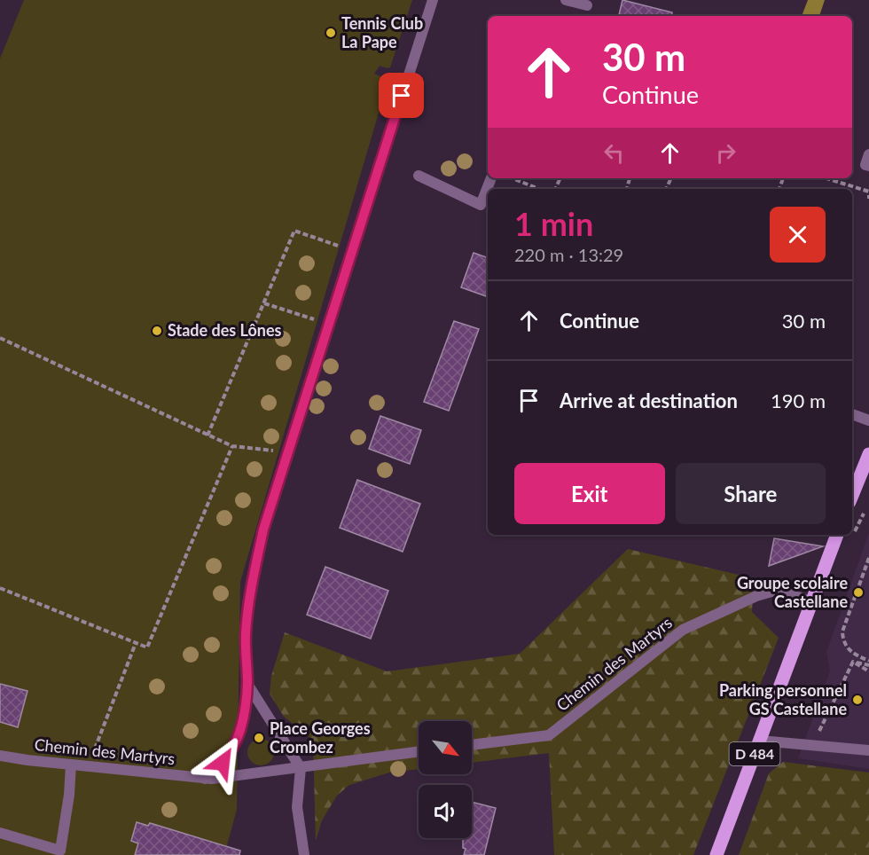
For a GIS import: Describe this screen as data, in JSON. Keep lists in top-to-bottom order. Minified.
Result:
{"streets":{"main road":["D 484"],"street":["Chemin des Martyrs"]},"crossings":[["Chemin des Martyrs","D 484"]],"places":["Tennis Club La Pape","Stade des Lônes","Groupe scolaire Castellane","Parking personnel GS Castellane","Place Georges Crombez"],"north":"bottom right","page":{"turn":["30 m","Continue"],"heading":["1 min","220 m · 13:29"],"list":[{"name":"Continue","value":"30 m"},{"name":"Arrive at destination","value":"190 m"}],"buttons":["Exit","Share"]}}
